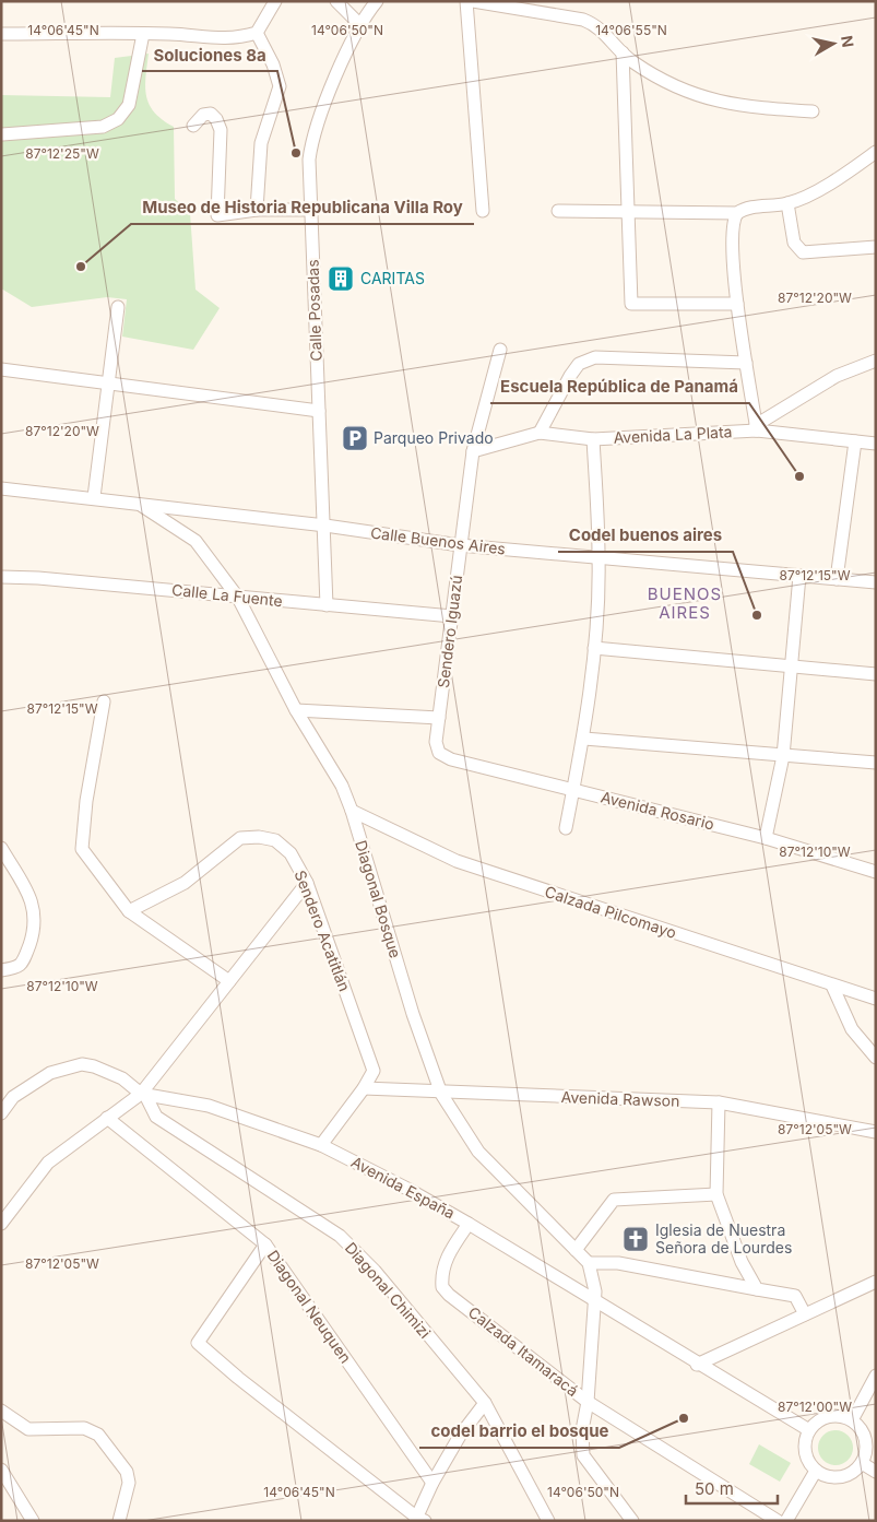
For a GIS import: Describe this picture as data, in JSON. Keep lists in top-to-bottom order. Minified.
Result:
{"streets":{"street":["Calle Posadas","Avenida La Plata","Calle Buenos Aires","Calle La Fuente","Sendero Iguazú","Avenida Rosario","Diagonal Bosque","Calzada Pilcomayo","Sendero Acatitlán","Avenida Rawson","Avenida España","Diagonal Chimizi","Diagonal Neuquen","Calzada Itamaracá"]},"crossings":[["Calle Posadas","Calle Buenos Aires"],["Calle Posadas","Calle La Fuente"],["Avenida La Plata","Sendero Iguazú"],["Calle Buenos Aires","Sendero Iguazú"],["Calle Buenos Aires","Diagonal Bosque"],["Calle La Fuente","Sendero Iguazú"],["Calle La Fuente","Diagonal Bosque"],["Sendero Iguazú","Avenida Rosario"],["Diagonal Bosque","Calzada Pilcomayo"],["Diagonal Bosque","Avenida Rawson"],["Sendero Acatitlán","Avenida Rawson"],["Sendero Acatitlán","Avenida España"],["Avenida España","Diagonal Chimizi"],["Avenida España","Calzada Itamaracá"]],"districts":["BUENOS AIRES"],"places":{"other":["Soluciones 8a","Museo de Historia Republicana Villa Roy","Escuela República de Panamá","Codel buenos aires","codel barrio el bosque"],"building":["CARITAS"],"parking":["Parqueo Privado"],"church":["Iglesia de Nuestra Señora de Lourdes"]},"scale_bar":"50 m","north":"right","coordinates":["14°06'45\"N","14°06'50\"N","14°06'55\"N","87°12'25\"W","87°12'20\"W","87°12'15\"W","87°12'10\"W","87°12'05\"W","87°12'00\"W"]}
